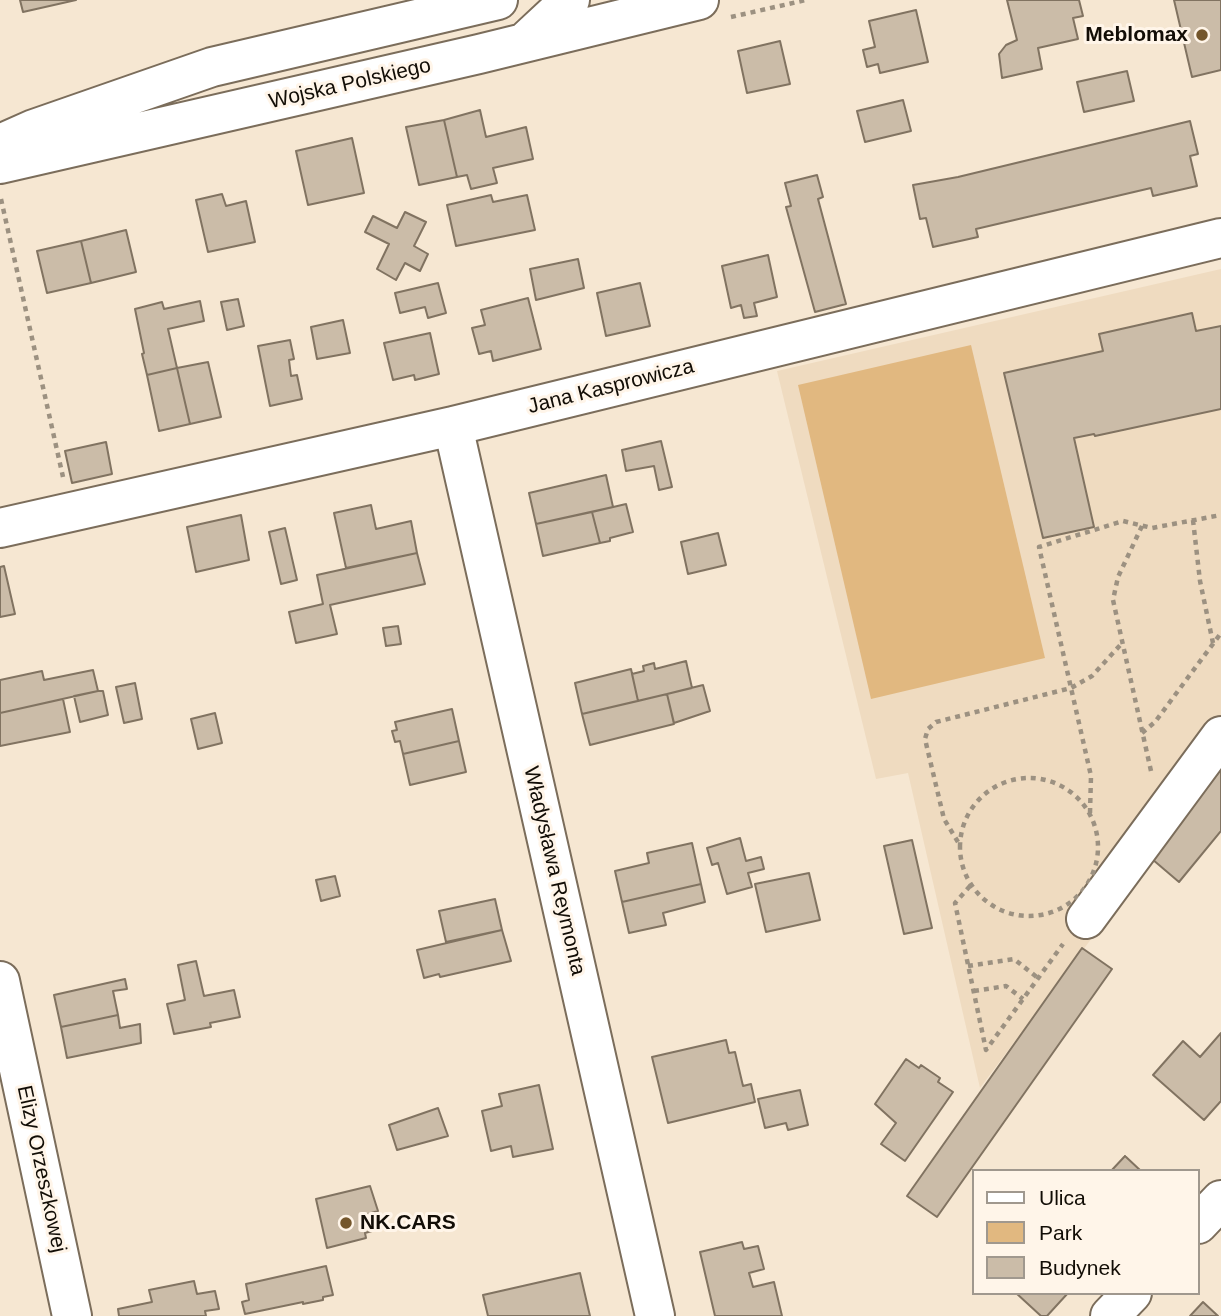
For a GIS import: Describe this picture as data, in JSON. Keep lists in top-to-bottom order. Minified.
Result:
{"streets":{"street":["Wojska Polskiego","Jana Kasprowicza","Władysława Reymonta","Elizy Orzeszkowej"]},"crossings":[["Jana Kasprowicza","Władysława Reymonta"]],"places":["Meblomax","NK.CARS"],"legend":["Ulica","Park","Budynek"]}
